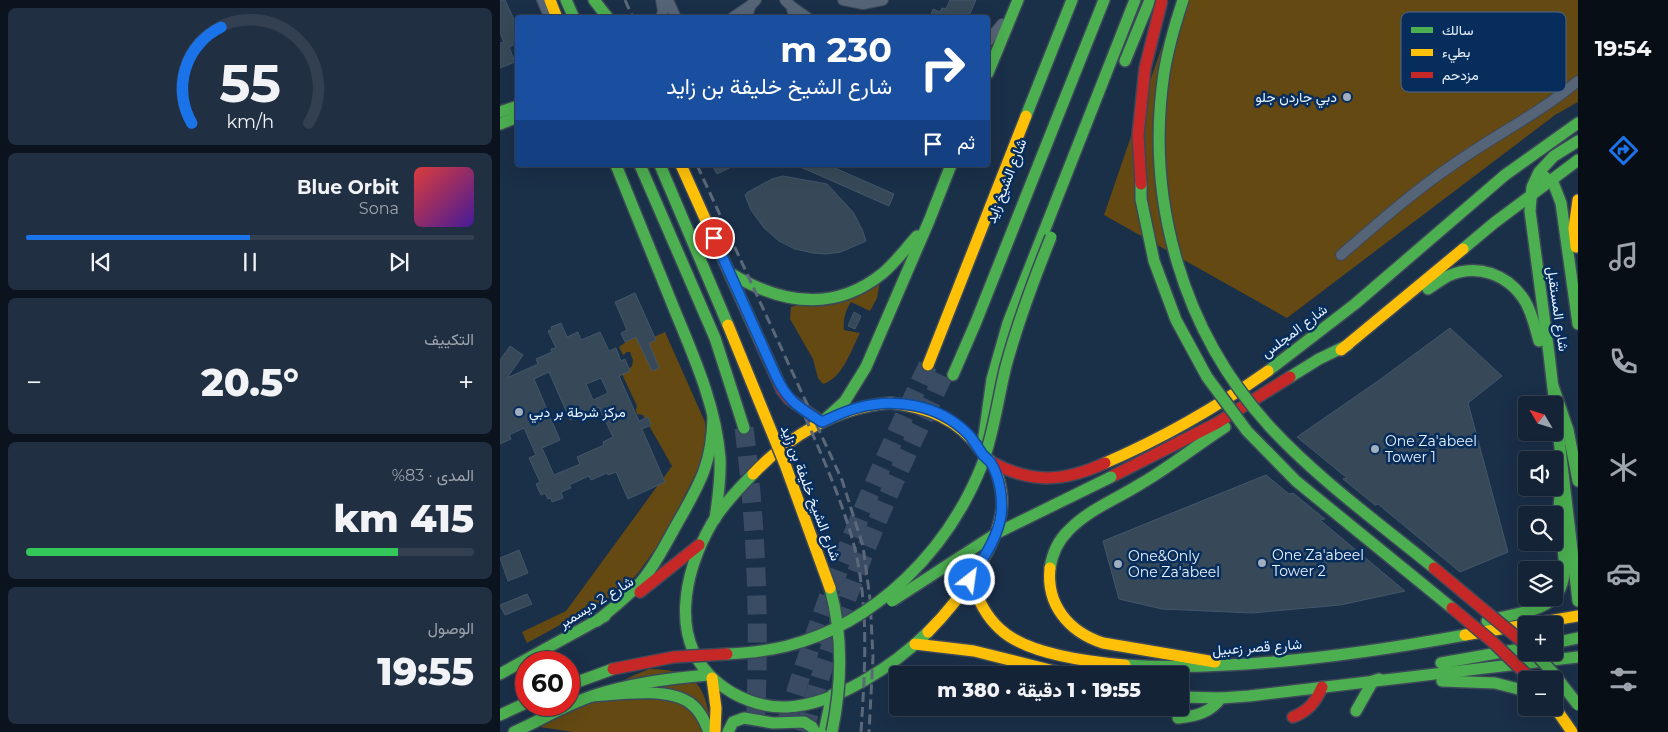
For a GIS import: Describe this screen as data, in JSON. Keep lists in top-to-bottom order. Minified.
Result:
{"streets":{"main road":["شارع الشيخ زايد","شارع المستقبل","شارع المجلس","شارع الشيخ خليفة بن زايد","شارع 2 ديسمبر","شارع قصر زعبيل"]},"crossings":[["شارع المستقبل","شارع المجلس"]],"places":["دبي جاردن جلو","مركز شرطة بر دبي","One Za'abeel Tower 1","One Za'abeel Tower 2","One&Only One Za'abeel"],"legend":["سالك","بطيء","مزدحم"],"north":"top left","page":{"tabs":"19:54","turn":["230 m","شارع الشيخ خليفة بن زايد"],"then":"ثم","song":["Blue Orbit","Sona"],"tile":["التكييف",["المدى · 83%","415 km"],["الوصول","19:55"]],"heat":["−","20.5°","+"],"map_buttons":["+","−"],"limit":"60","trip":"19:55 · 1 دقيقة · 380 m","gauge":["55","km/h"]}}
